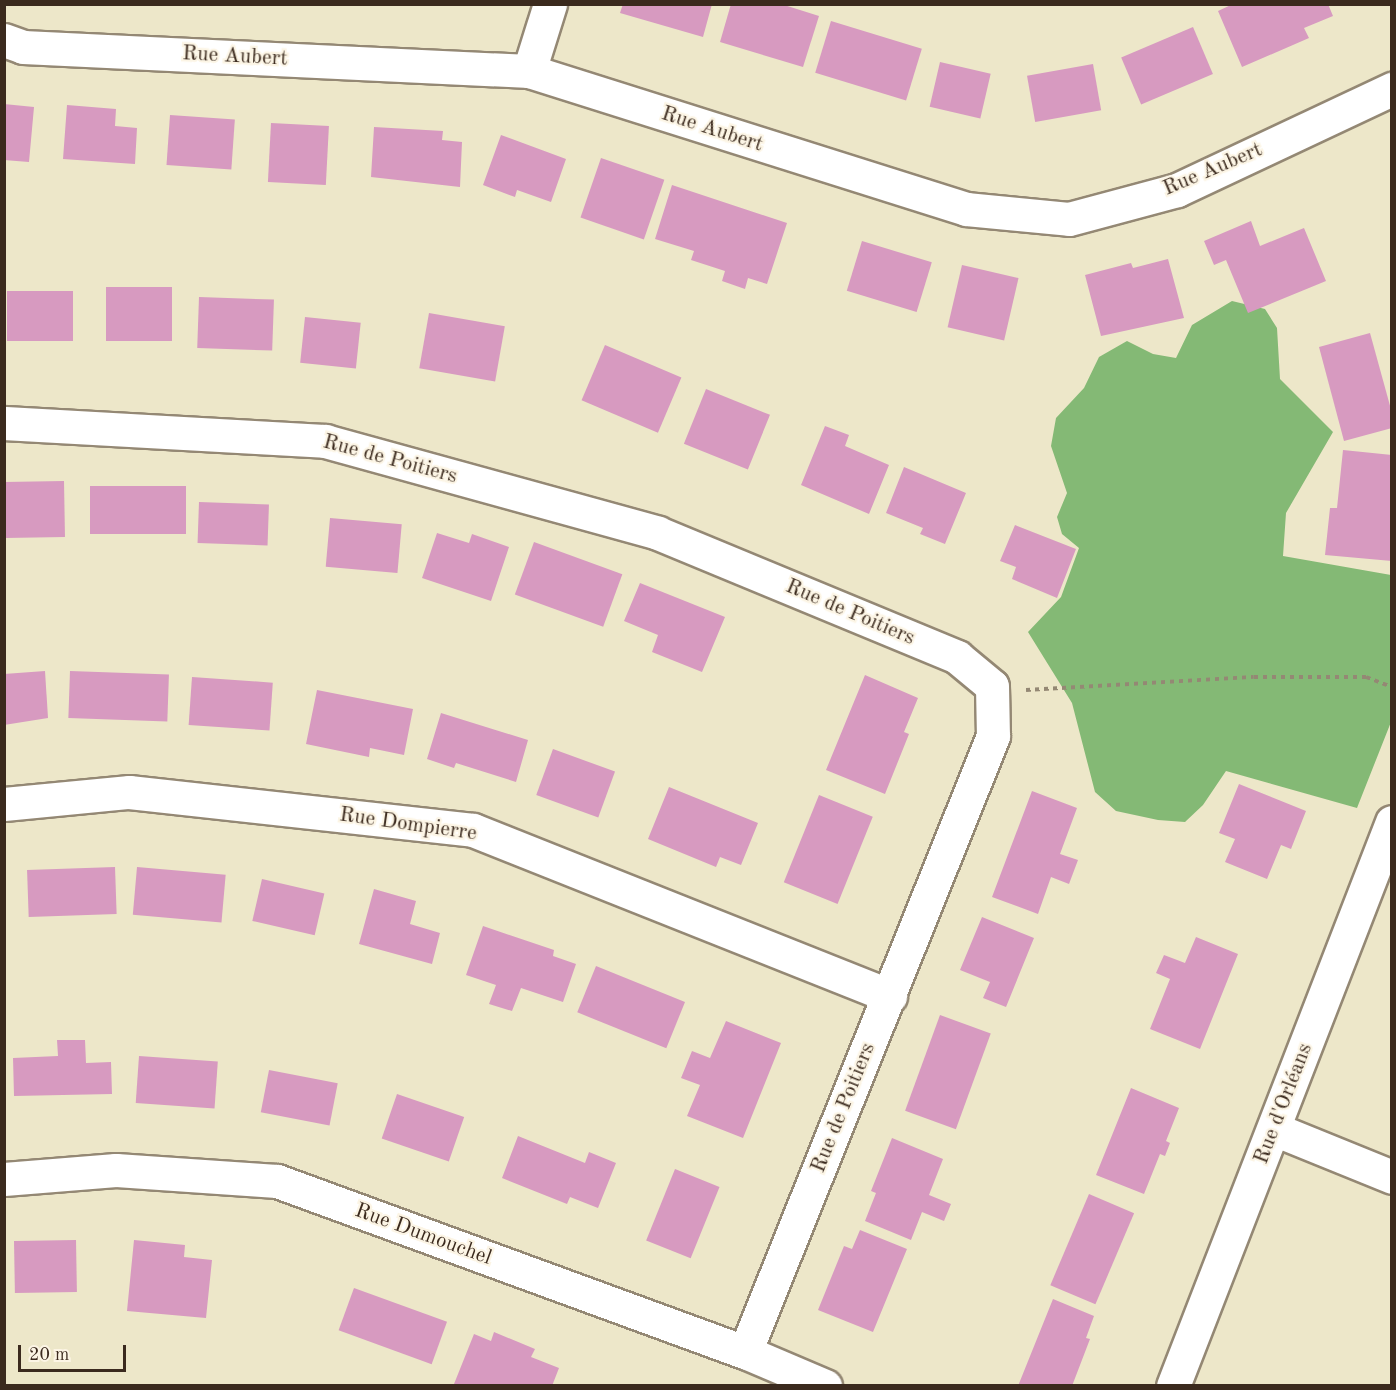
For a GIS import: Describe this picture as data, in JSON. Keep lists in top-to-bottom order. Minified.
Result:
{"streets":{"street":["Rue Aubert","Rue de Poitiers","Rue Dompierre","Rue d'Orléans","Rue Dumouchel"]},"crossings":[["Rue de Poitiers","Rue Dompierre"],["Rue de Poitiers","Rue Dumouchel"]],"scale_bar":"20 m"}
